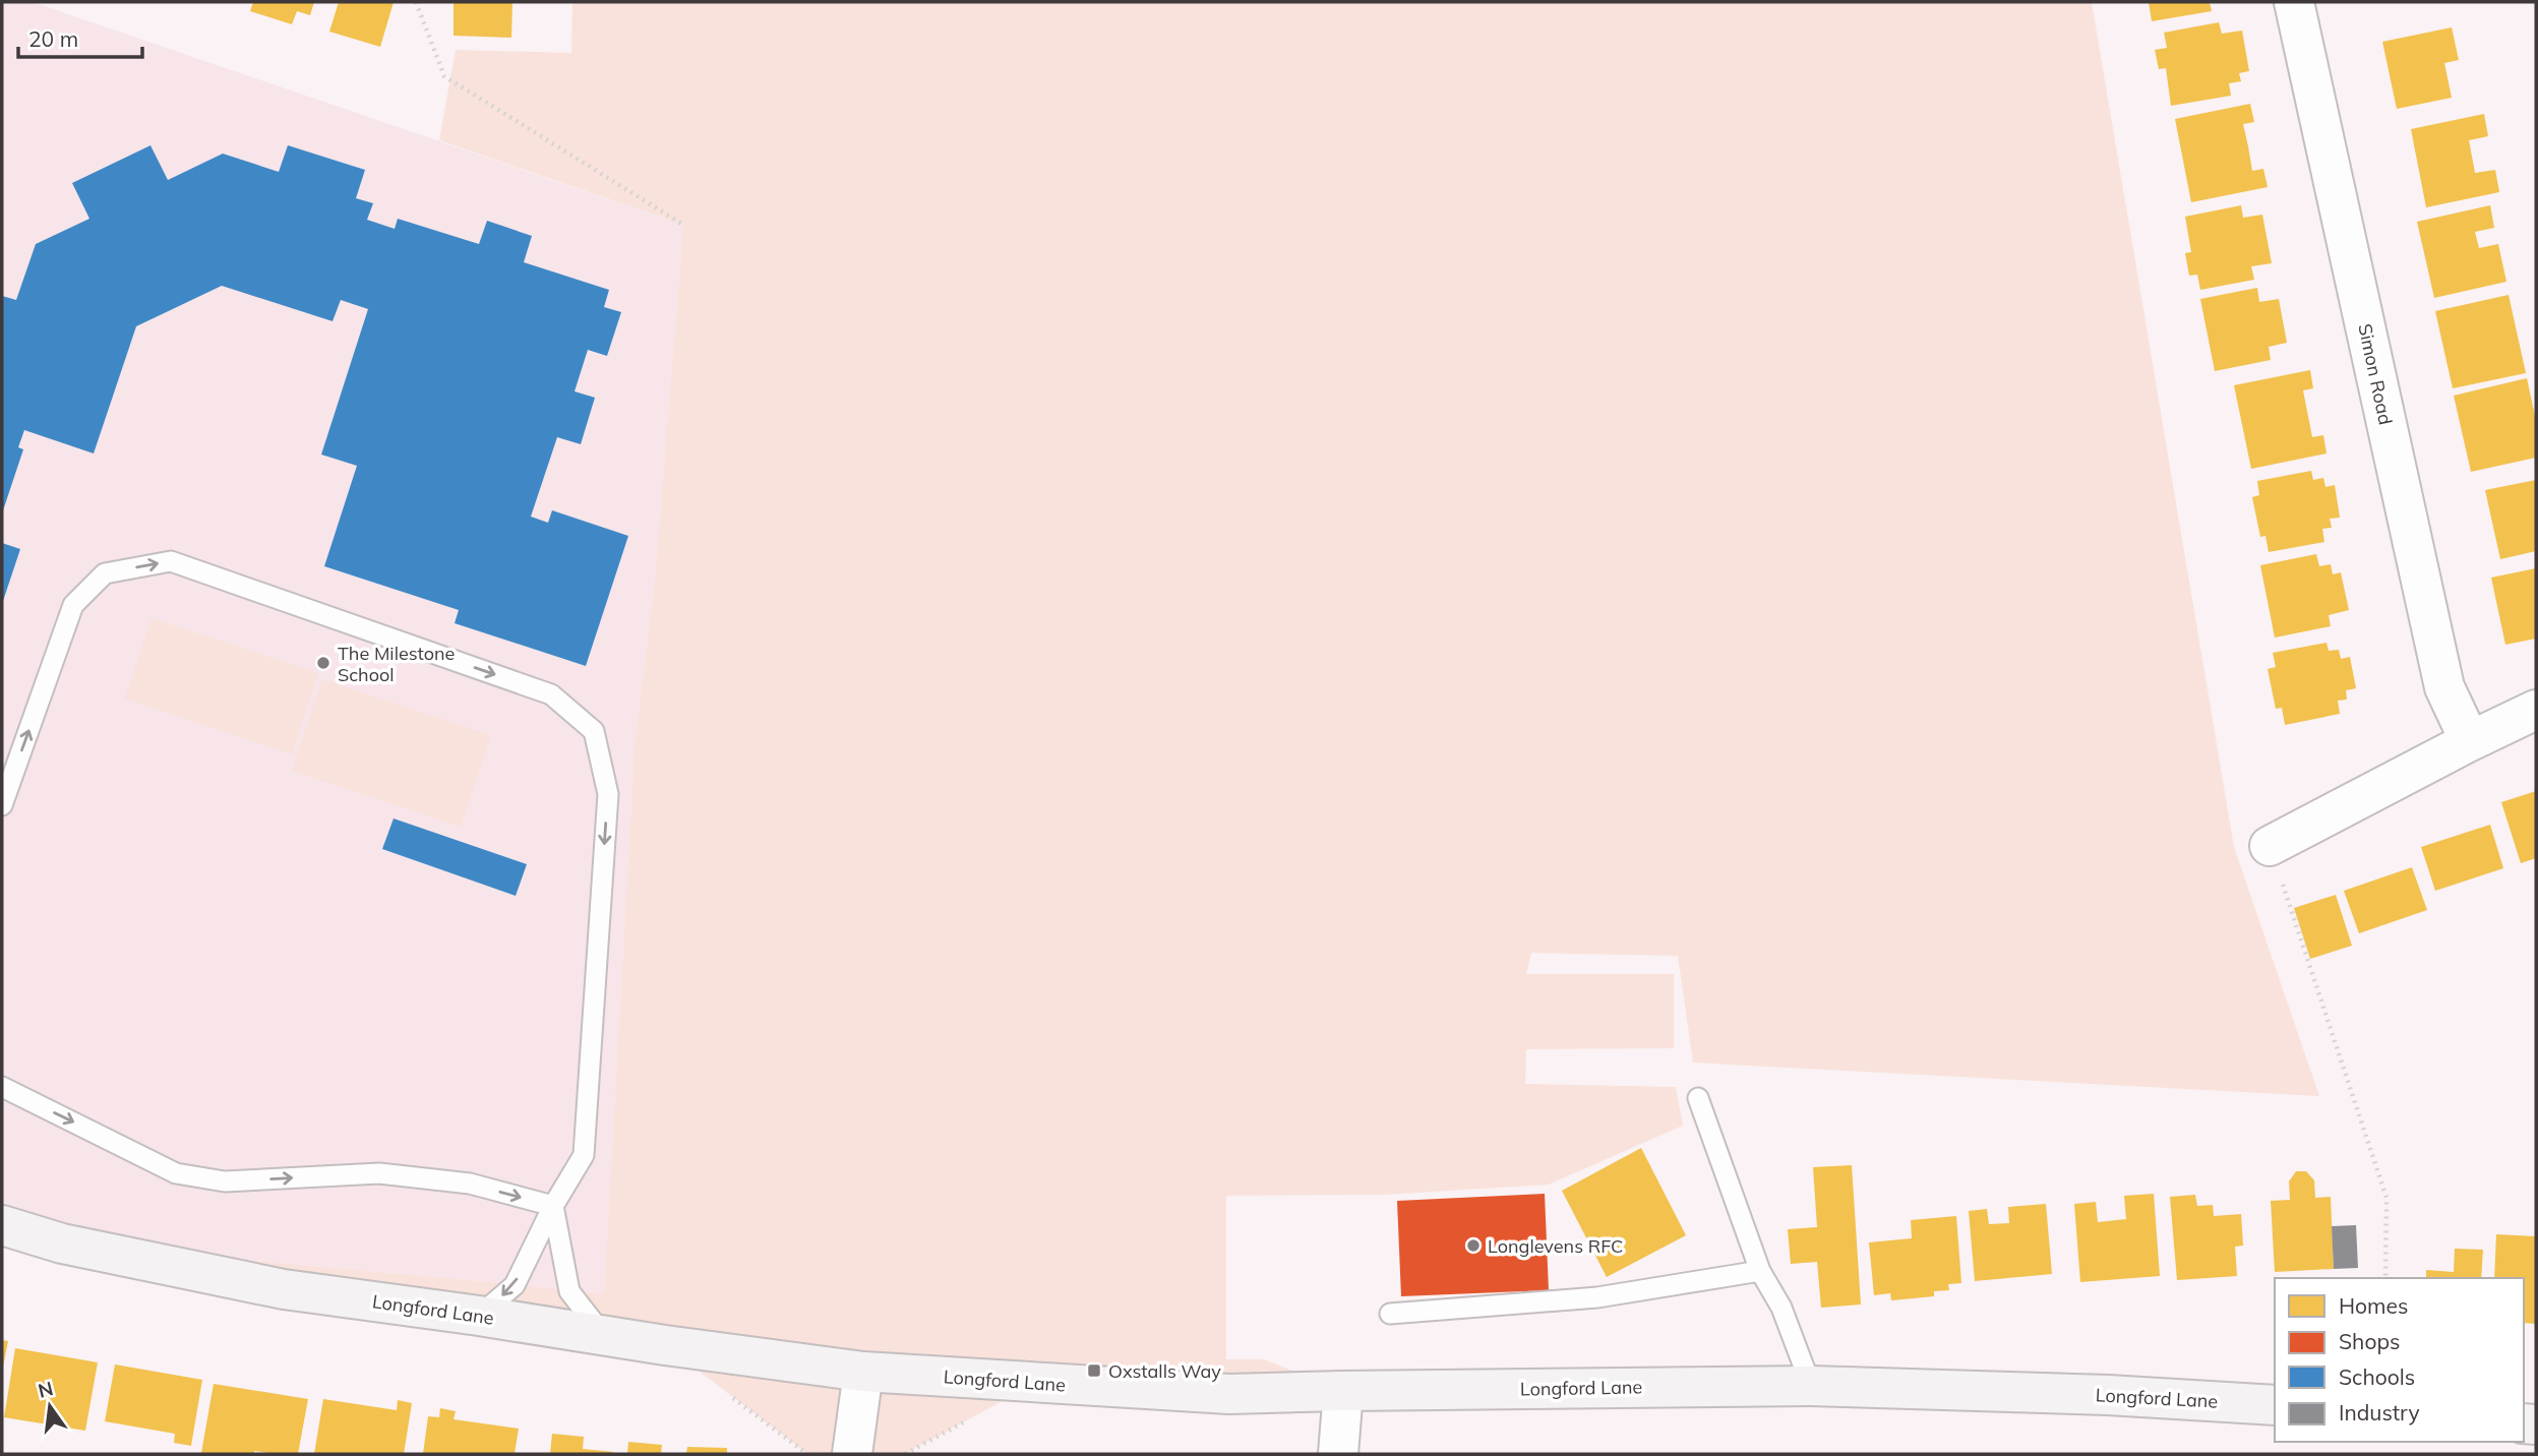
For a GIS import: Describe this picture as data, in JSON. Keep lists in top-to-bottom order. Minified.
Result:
{"streets":{"street":["Simon Road","Longford Lane"]},"places":{"other":["The Milestone School","Longlevens RFC"],"transit":["Oxstalls Way"]},"legend":["Homes","Shops","Schools","Industry"],"scale_bar":"20 m","north":"top"}
